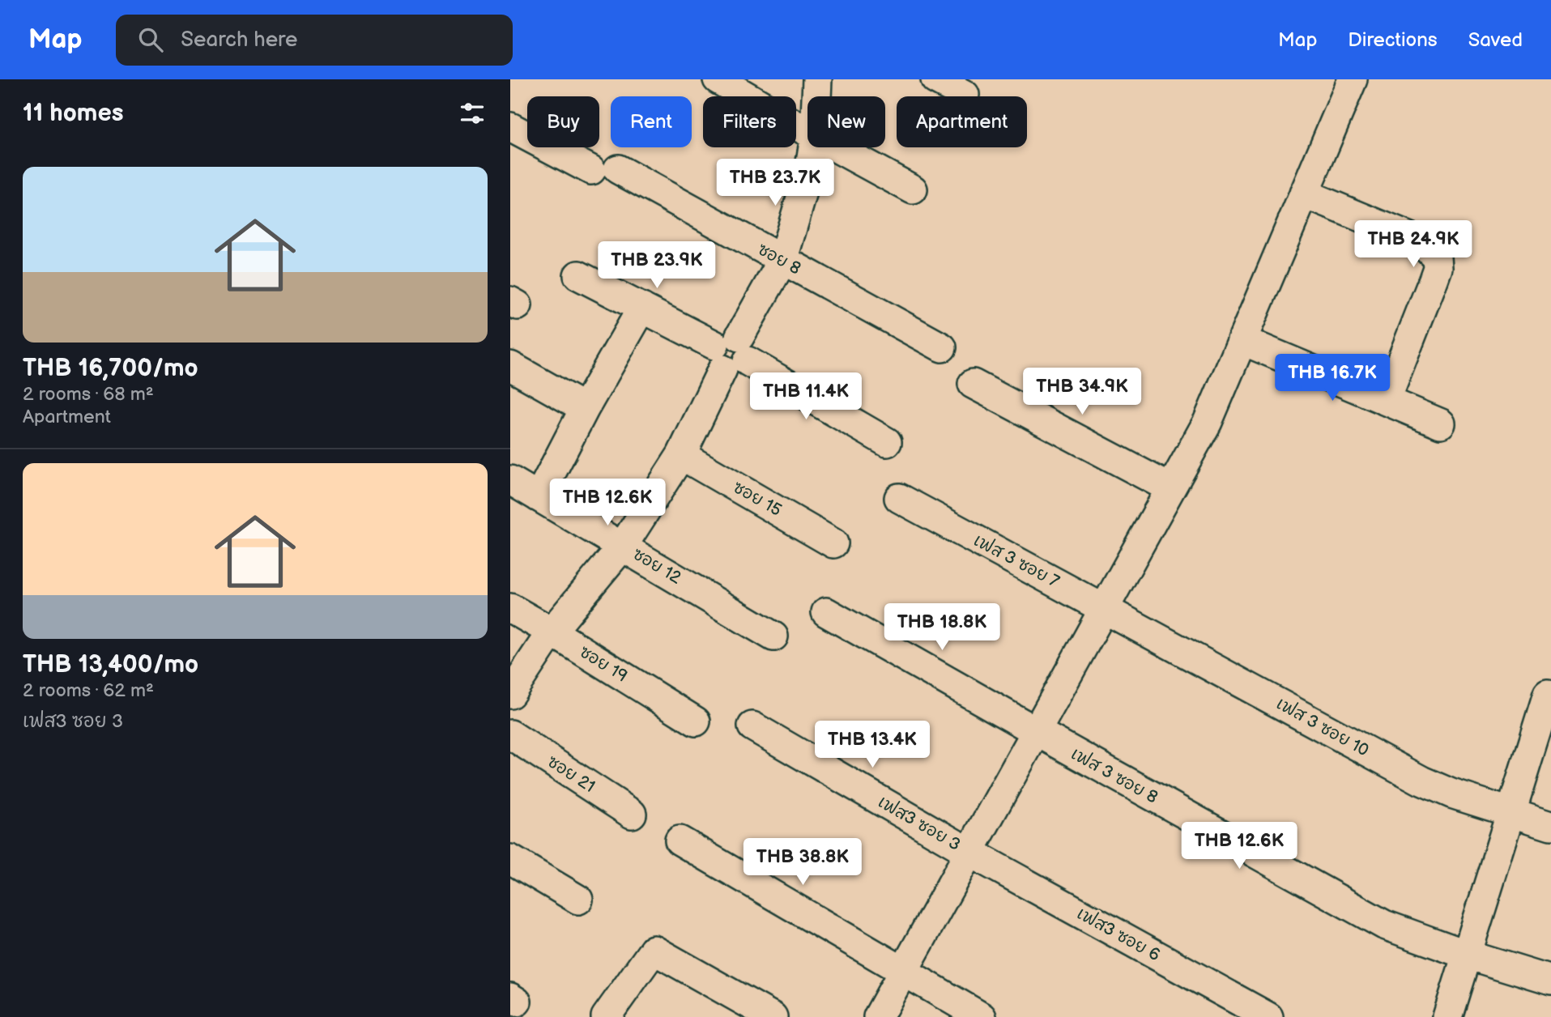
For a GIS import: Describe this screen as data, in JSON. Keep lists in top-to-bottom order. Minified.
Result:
{"streets":{"street":["ซอย 8","ซอย 15","เฟส 3 ซอย 7","ซอย 12","ซอย 19","เฟส 3 ซอย 10","ซอย 21","เฟส 3 ซอย 8","เฟส3 ซอย 3","เฟส3 ซอย 6"]},"crossings":[["เฟส 3 ซอย 7","เฟส 3 ซอย 10"],["เฟส3 ซอย 3","เฟส3 ซอย 6"]],"page":{"header":"Map","search":"Search here","nav":["Map","Directions","Saved"],"heading":"11 homes","chip":["Buy","Rent","Filters","New","Apartment"],"list":[{"name":"THB 16,700/mo","note":"2 rooms · 68 m² · Apartment"},{"name":"THB 13,400/mo","note":"2 rooms · 62 m² · เฟส3 ซอย 3"}],"price":["THB 23.7K","THB 24.9K","THB 23.9K","THB 16.7K","THB 34.9K","THB 11.4K","THB 12.6K","THB 18.8K","THB 13.4K","THB 12.6K","THB 38.8K"]}}
